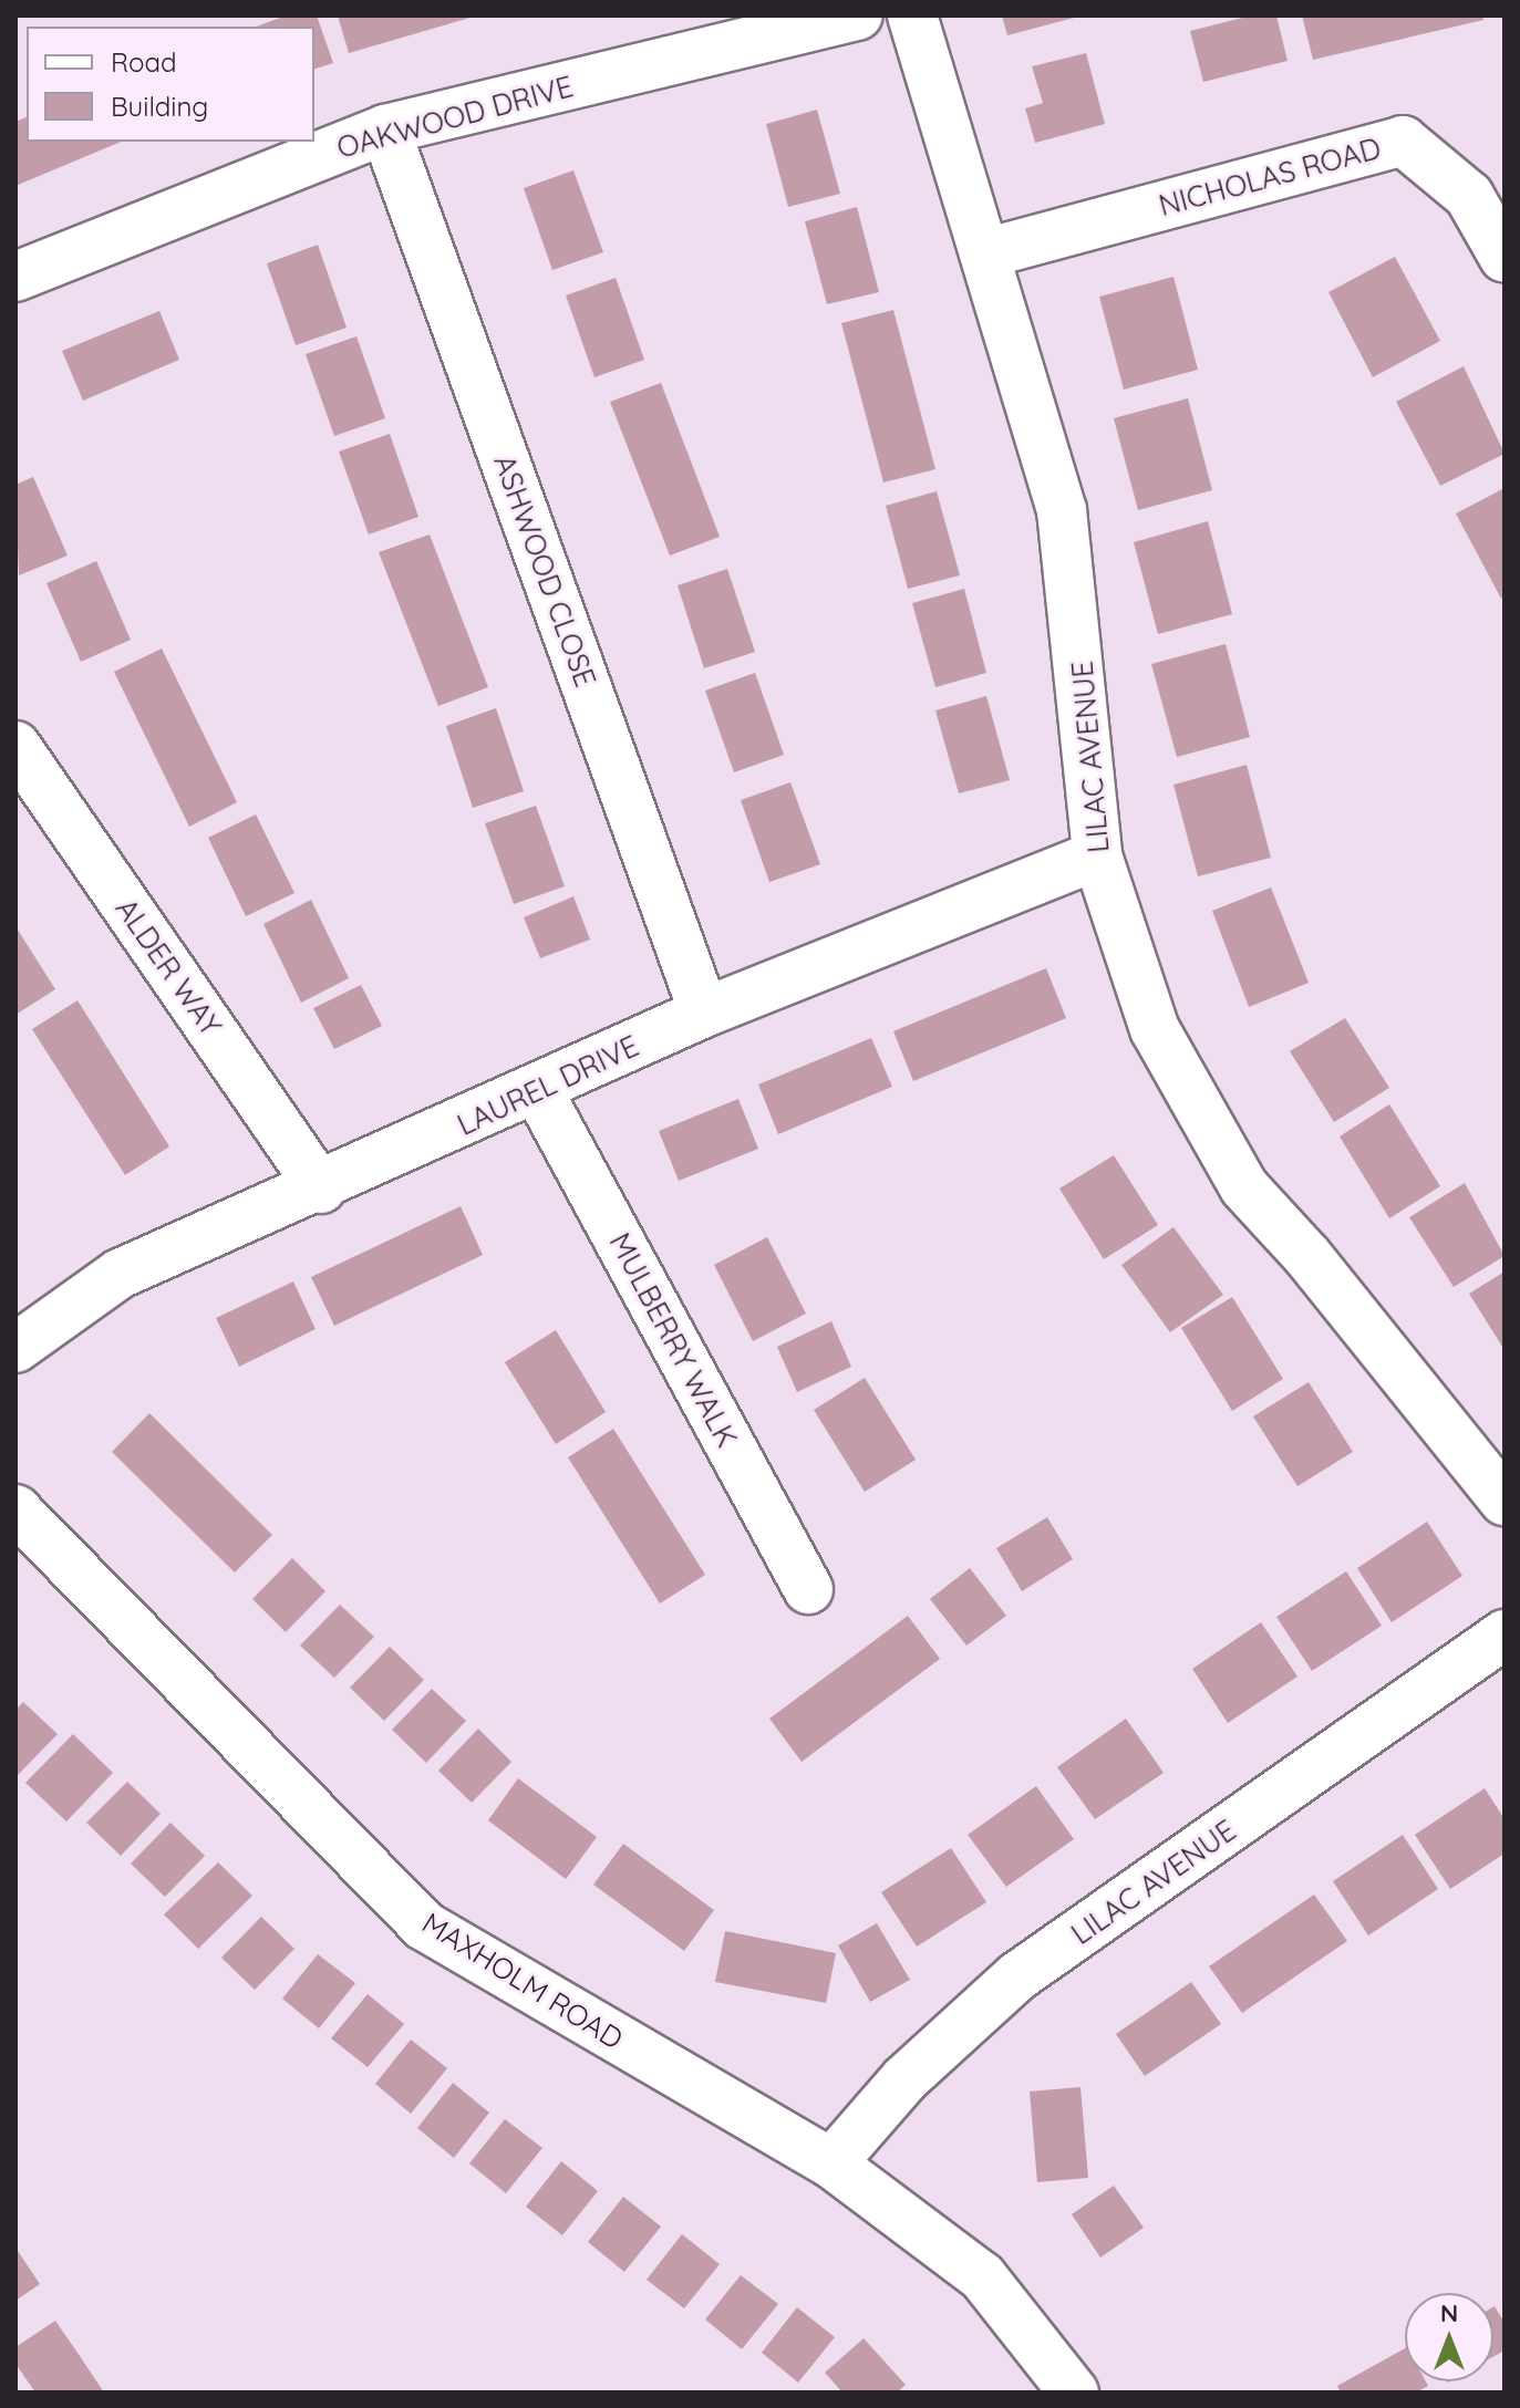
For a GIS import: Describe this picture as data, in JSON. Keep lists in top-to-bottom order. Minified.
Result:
{"streets":{"street":["OAKWOOD DRIVE","NICHOLAS ROAD","ASHWOOD CLOSE","LILAC AVENUE","ALDER WAY","LAUREL DRIVE","MULBERRY WALK","MAXHOLM ROAD"]},"crossings":[["OAKWOOD DRIVE","ASHWOOD CLOSE"],["NICHOLAS ROAD","LILAC AVENUE"],["ASHWOOD CLOSE","LAUREL DRIVE"],["LILAC AVENUE","LAUREL DRIVE"],["LILAC AVENUE","MAXHOLM ROAD"],["ALDER WAY","LAUREL DRIVE"],["LAUREL DRIVE","MULBERRY WALK"]],"legend":["Road","Building"],"north":"top"}
